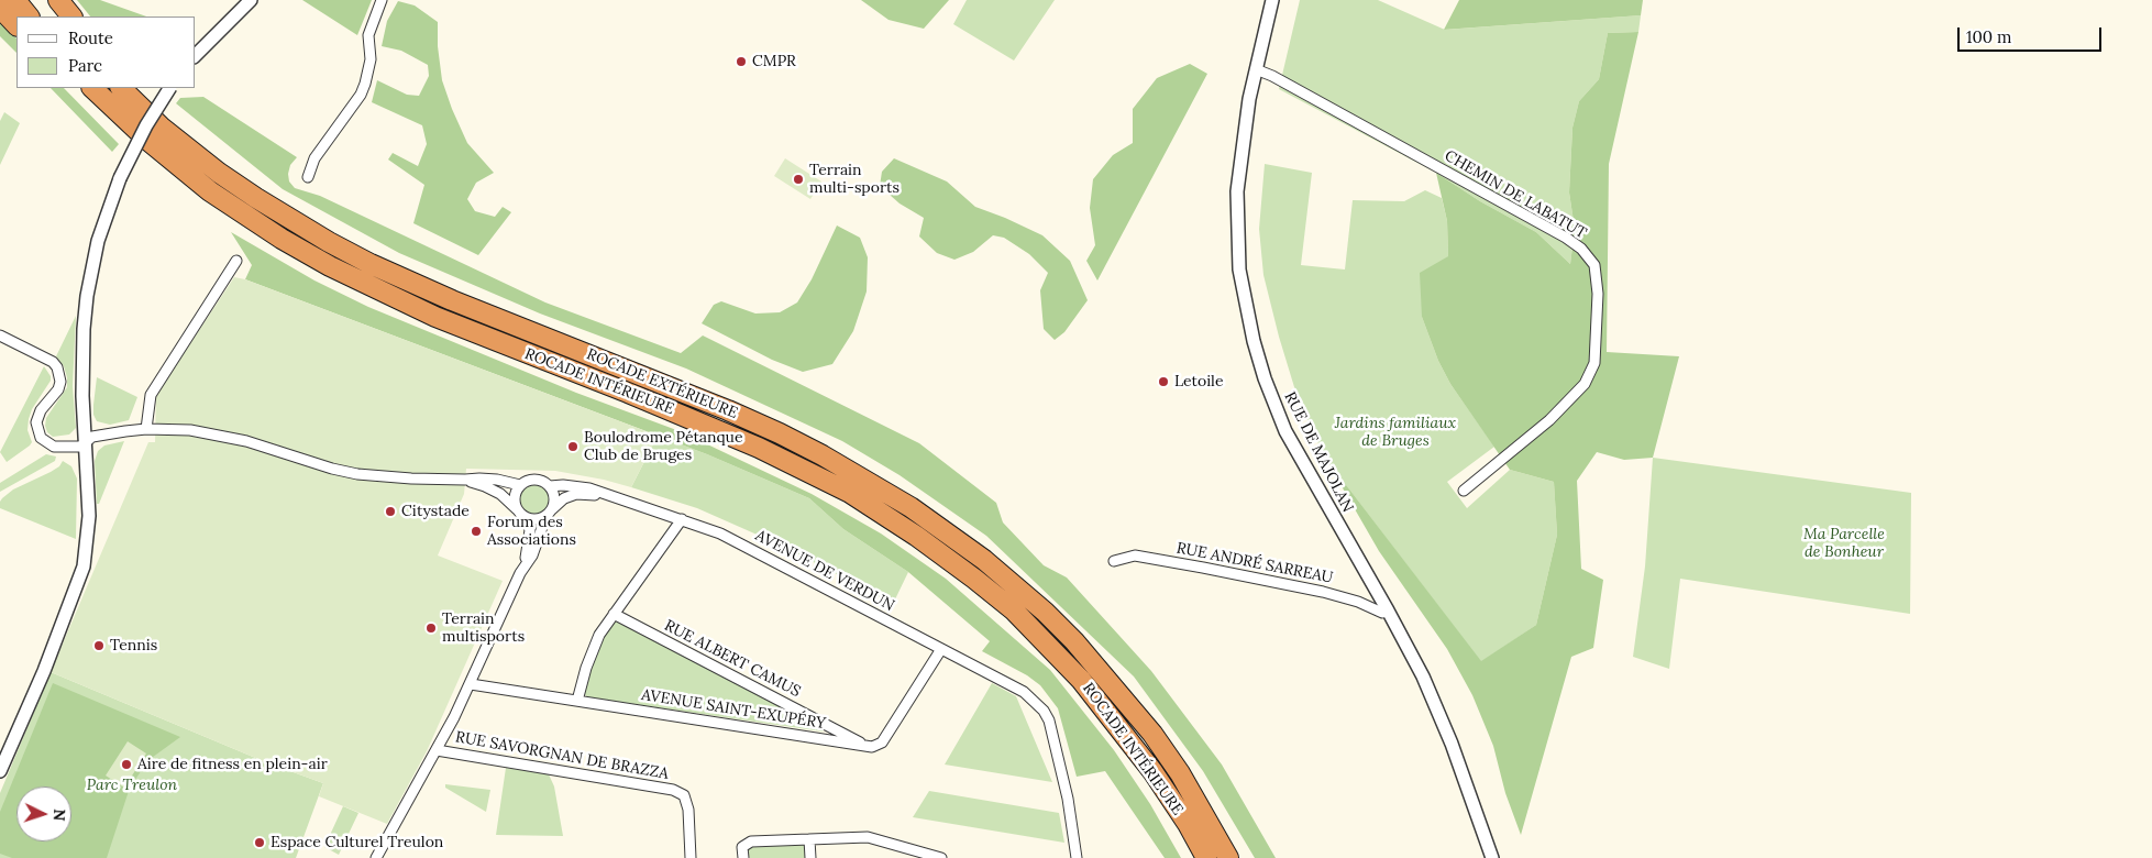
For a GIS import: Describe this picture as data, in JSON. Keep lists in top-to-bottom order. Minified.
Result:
{"streets":{"highway":["ROCADE INTÉRIEURE","ROCADE EXTÉRIEURE"],"street":["CHEMIN DE LABATUT","RUE DE MAJOLAN","RUE ANDRÉ SARREAU","AVENUE DE VERDUN","RUE ALBERT CAMUS","AVENUE SAINT-EXUPÉRY","RUE SAVORGNAN DE BRAZZA"]},"crossings":[["CHEMIN DE LABATUT","RUE DE MAJOLAN"],["RUE DE MAJOLAN","RUE ANDRÉ SARREAU"],["RUE ALBERT CAMUS","AVENUE SAINT-EXUPÉRY"]],"parks":["Jardins familiaux de Bruges","Ma Parcelle de Bonheur","Parc Treulon"],"places":["CMPR","Terrain multi-sports","Letoile","Boulodrome Pétanque Club de Bruges","Citystade","Forum des Associations","Terrain multisports","Tennis","Aire de fitness en plein-air","Espace Culturel Treulon"],"legend":["Route","Parc"],"scale_bar":"100 m","north":"right"}
